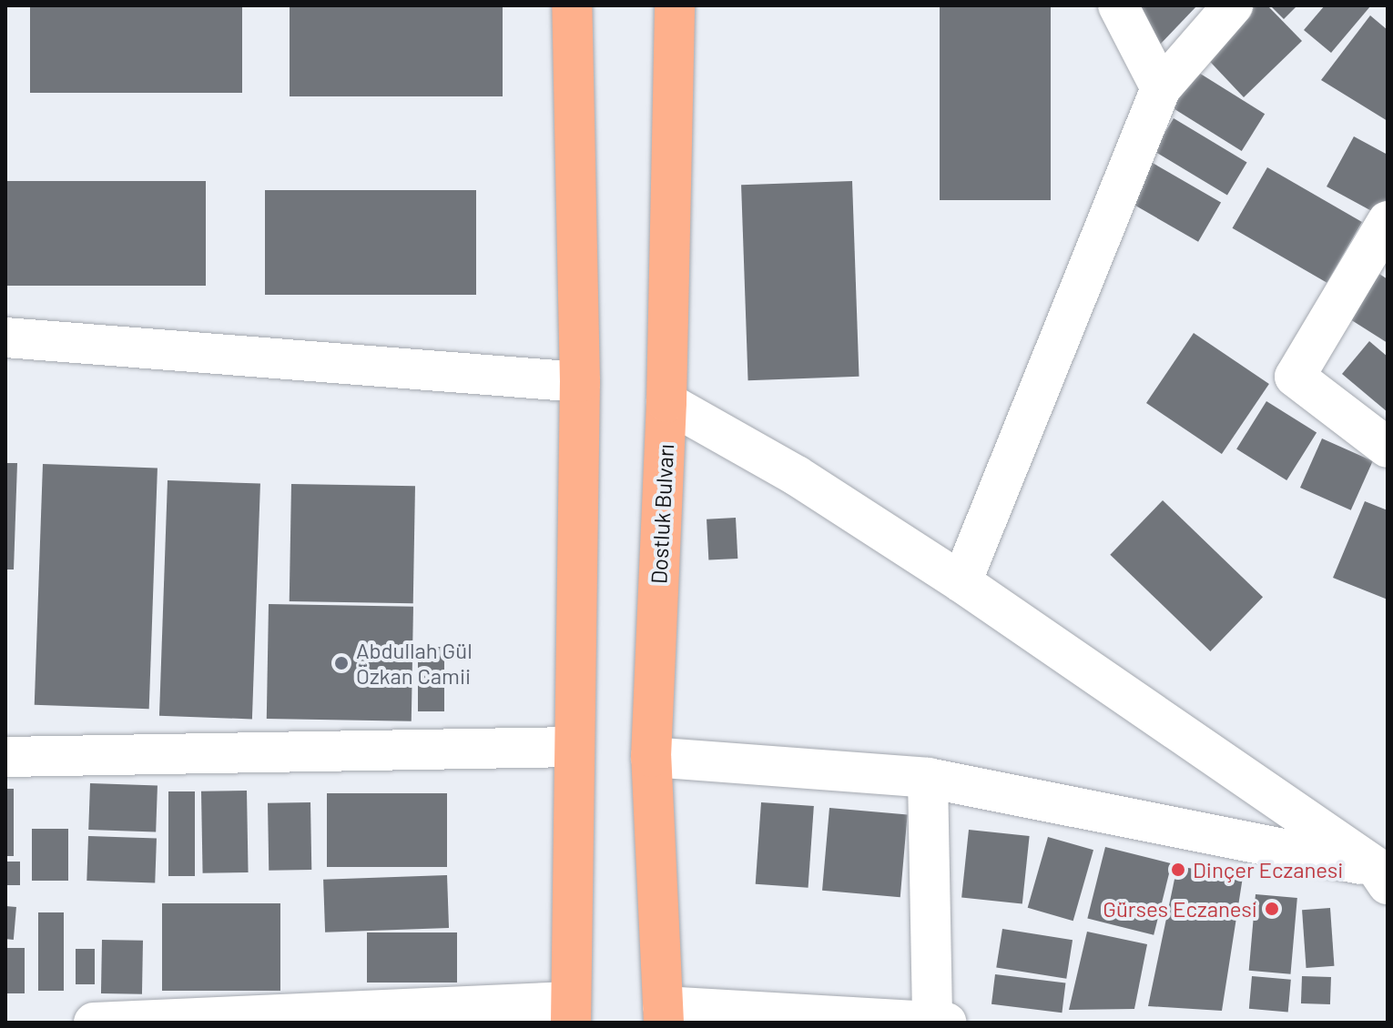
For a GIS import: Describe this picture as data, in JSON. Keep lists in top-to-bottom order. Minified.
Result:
{"streets":{"main road":["Dostluk Bulvarı"]},"places":["Abdullah Gül Özkan Camii","Dinçer Eczanesi","Gürses Eczanesi"]}
